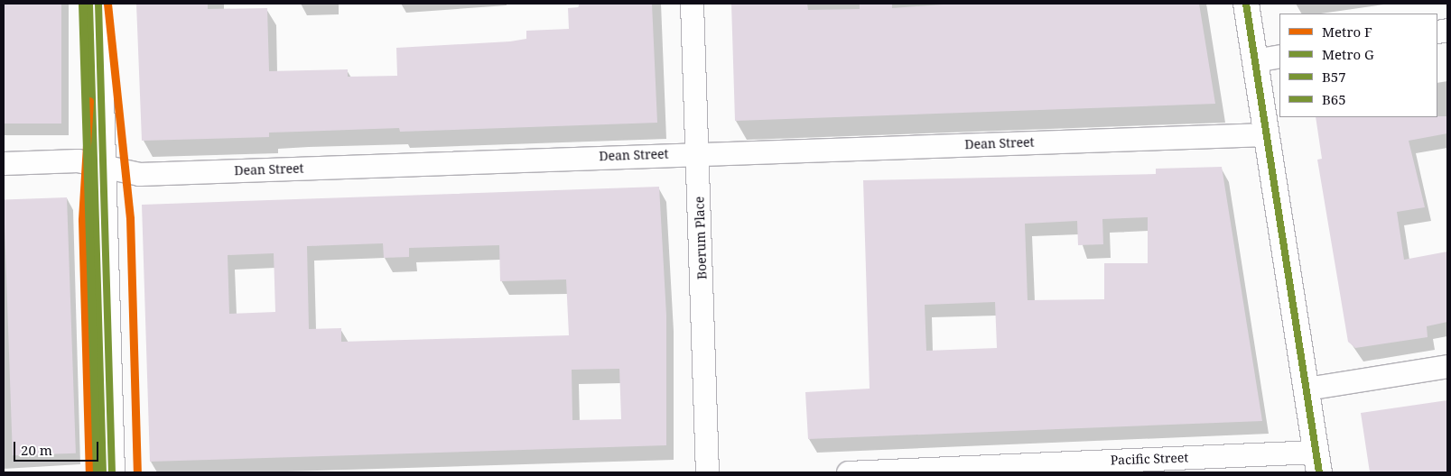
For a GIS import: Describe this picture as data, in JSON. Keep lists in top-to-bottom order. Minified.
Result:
{"streets":{"street":["Dean Street","Boerum Place","Pacific Street"]},"crossings":[["Dean Street","Boerum Place"]],"lines":["metro line F","metro line G","transit line B57","transit line B65"],"legend":["Metro F","Metro G","B57","B65"],"scale_bar":"20 m"}
